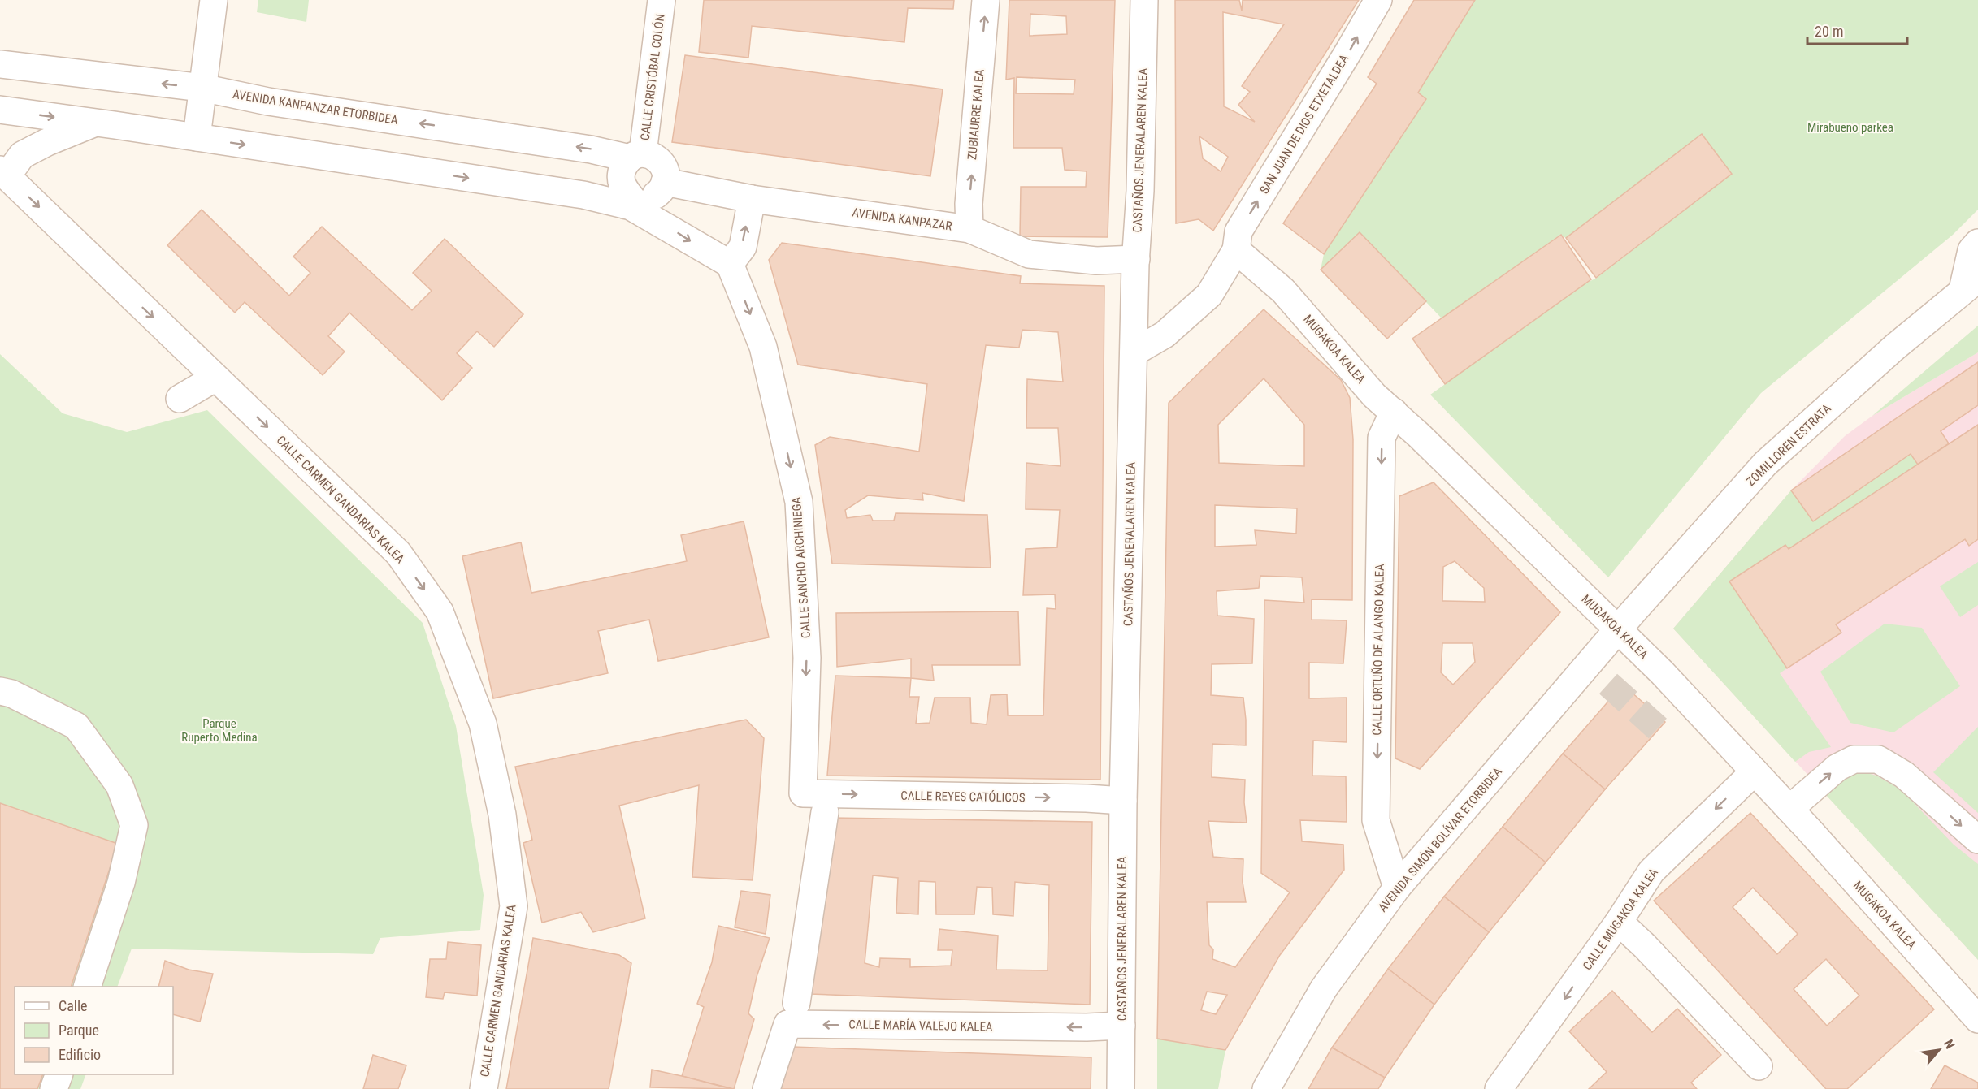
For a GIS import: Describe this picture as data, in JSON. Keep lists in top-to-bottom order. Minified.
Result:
{"streets":{"street":["CALLE CRISTÓBAL COLÓN","AVENIDA KANPANZAR ETORBIDEA","ZUBIAURRE KALEA","SAN JUAN DE DIOS ETXETALDEA","CASTAÑOS JENERALAREN KALEA","AVENIDA KANPAZAR","MUGAKOA KALEA","ZOMILLOREN ESTRATA","CALLE CARMEN GANDARIAS KALEA","CALLE SANCHO ARCHINIEGA","CALLE ORTUÑO DE ALANGO KALEA","CALLE REYES CATÓLICOS","AVENIDA SIMÓN BOLÍVAR ETORBIDEA","CALLE MUGAKOA KALEA","CALLE MARÍA VALEJO KALEA"]},"crossings":[["CALLE CRISTÓBAL COLÓN","AVENIDA KANPANZAR ETORBIDEA"],["CALLE CRISTÓBAL COLÓN","AVENIDA KANPAZAR"],["AVENIDA KANPANZAR ETORBIDEA","AVENIDA KANPAZAR"],["ZUBIAURRE KALEA","AVENIDA KANPAZAR"],["SAN JUAN DE DIOS ETXETALDEA","CASTAÑOS JENERALAREN KALEA"],["SAN JUAN DE DIOS ETXETALDEA","MUGAKOA KALEA"],["CASTAÑOS JENERALAREN KALEA","AVENIDA KANPAZAR"],["CASTAÑOS JENERALAREN KALEA","CALLE REYES CATÓLICOS"],["CASTAÑOS JENERALAREN KALEA","CALLE MARÍA VALEJO KALEA"],["MUGAKOA KALEA","ZOMILLOREN ESTRATA"],["MUGAKOA KALEA","CALLE ORTUÑO DE ALANGO KALEA"],["MUGAKOA KALEA","AVENIDA SIMÓN BOLÍVAR ETORBIDEA"],["MUGAKOA KALEA","CALLE MUGAKOA KALEA"],["ZOMILLOREN ESTRATA","AVENIDA SIMÓN BOLÍVAR ETORBIDEA"],["CALLE SANCHO ARCHINIEGA","CALLE REYES CATÓLICOS"],["CALLE ORTUÑO DE ALANGO KALEA","AVENIDA SIMÓN BOLÍVAR ETORBIDEA"]],"one_way":["ZUBIAURRE KALEA","SAN JUAN DE DIOS ETXETALDEA","CALLE CARMEN GANDARIAS KALEA","CALLE SANCHO ARCHINIEGA","CALLE ORTUÑO DE ALANGO KALEA","CALLE REYES CATÓLICOS","CALLE MUGAKOA KALEA","CALLE MARÍA VALEJO KALEA"],"parks":["Mirabueno parkea","Parque Ruperto Medina"],"legend":["Calle","Parque","Edificio"],"scale_bar":"20 m","north":"top right"}
